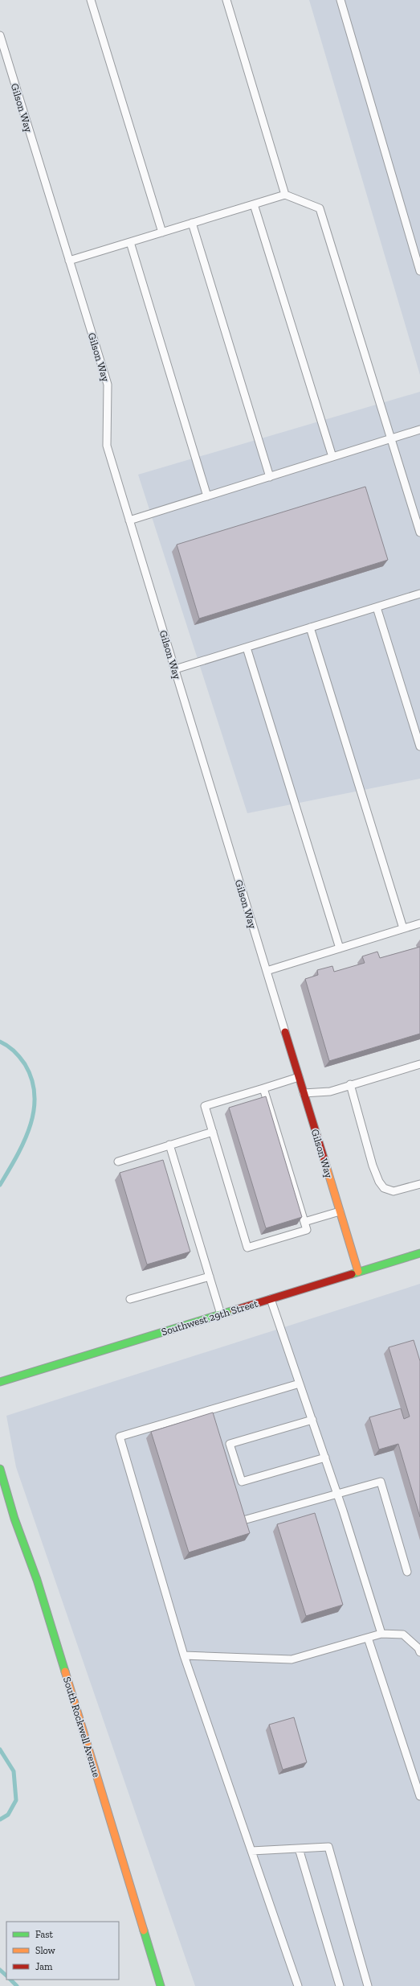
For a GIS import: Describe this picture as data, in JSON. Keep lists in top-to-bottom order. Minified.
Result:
{"streets":{"street":["Gilson Way","Southwest 29th Street","South Rockwell Avenue"]},"crossings":[["Gilson Way","Southwest 29th Street"]],"legend":["Fast","Slow","Jam"]}
